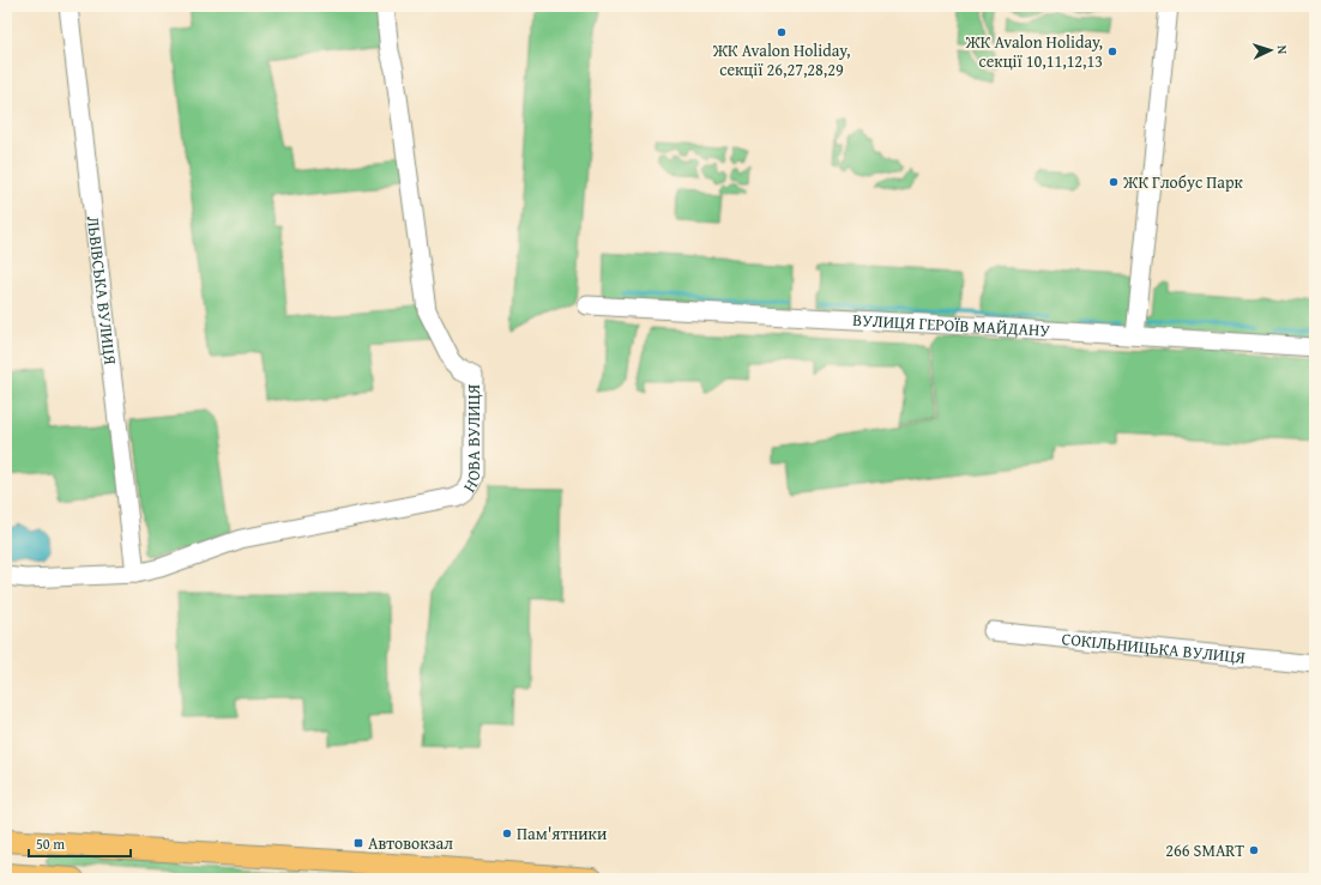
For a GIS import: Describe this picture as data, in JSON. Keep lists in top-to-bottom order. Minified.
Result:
{"streets":{"street":["ЛЬВІВСЬКА ВУЛИЦЯ","ВУЛИЦЯ ГЕРОЇВ МАЙДАНУ","НОВА ВУЛИЦЯ","СОКІЛЬНИЦЬКА ВУЛИЦЯ"]},"crossings":[["ЛЬВІВСЬКА ВУЛИЦЯ","НОВА ВУЛИЦЯ"]],"places":{"other":["ЖК Avalon Holiday, секції 26,27,28,29","ЖК Avalon Holiday, секції 10,11,12,13","ЖК Глобус Парк","Пам'ятники","266 SMART"],"transit":["Автовокзал"]},"scale_bar":"50 m","north":"right"}
